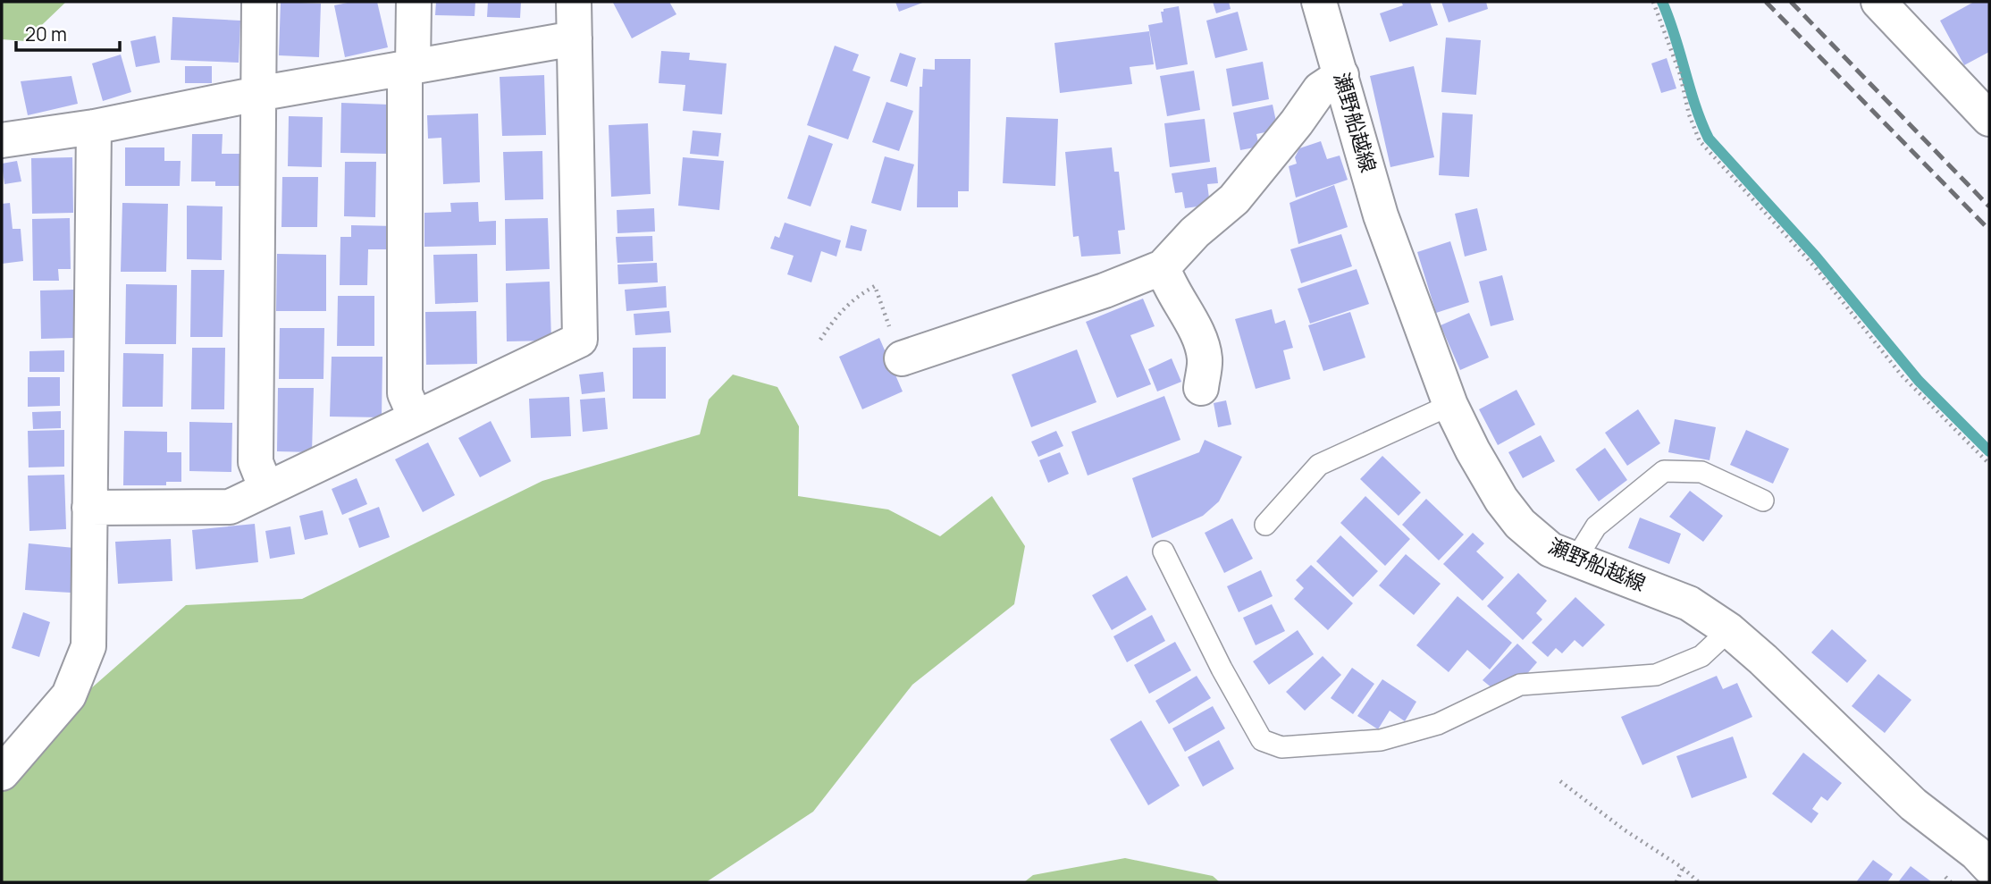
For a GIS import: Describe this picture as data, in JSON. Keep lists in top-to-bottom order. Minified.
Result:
{"streets":{"street":["瀬野船越線"]},"scale_bar":"20 m"}
